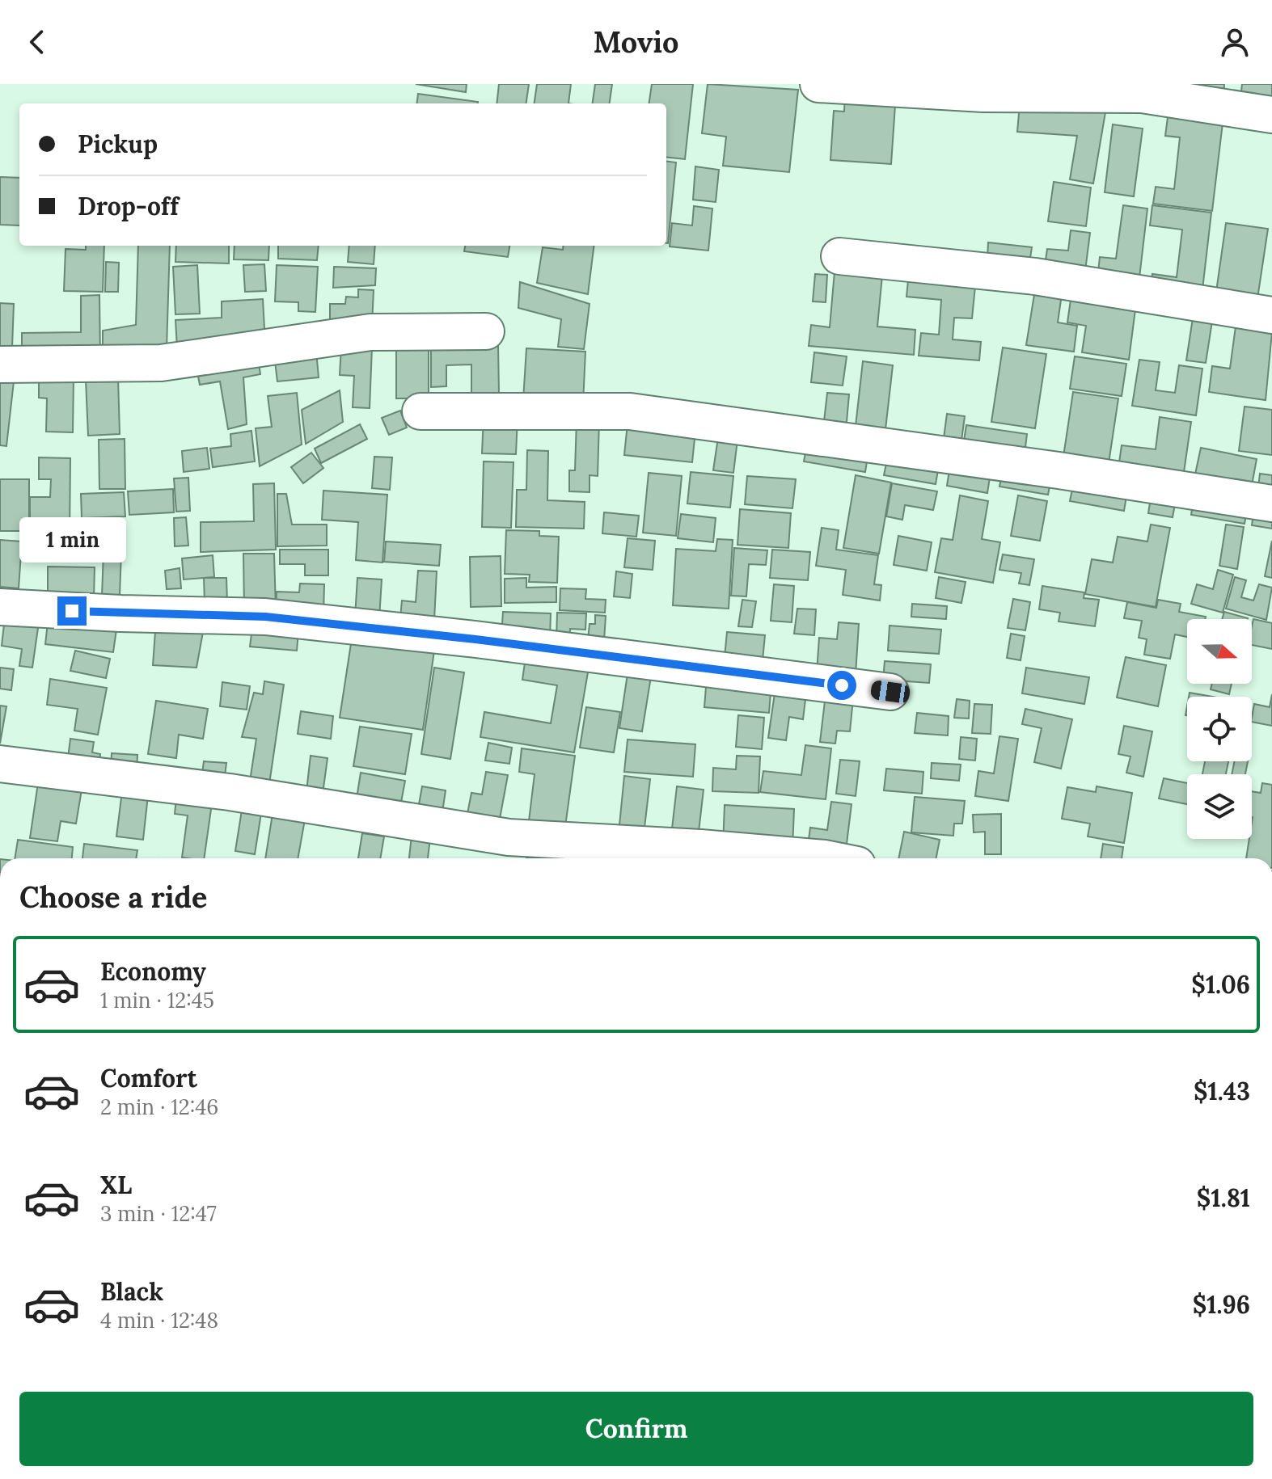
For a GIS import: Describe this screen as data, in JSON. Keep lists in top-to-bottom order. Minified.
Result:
{"north":"right","page":{"header":"Movio","banner":["Pickup","Drop-off"],"bubble":"1 min","heading":"Choose a ride","list":[{"name":"Economy","note":"1 min · 12:45","value":"$1.06"},{"name":"Comfort","note":"2 min · 12:46","value":"$1.43"},{"name":"XL","note":"3 min · 12:47","value":"$1.81"},{"name":"Black","note":"4 min · 12:48","value":"$1.96"}],"buttons":"Confirm"}}
